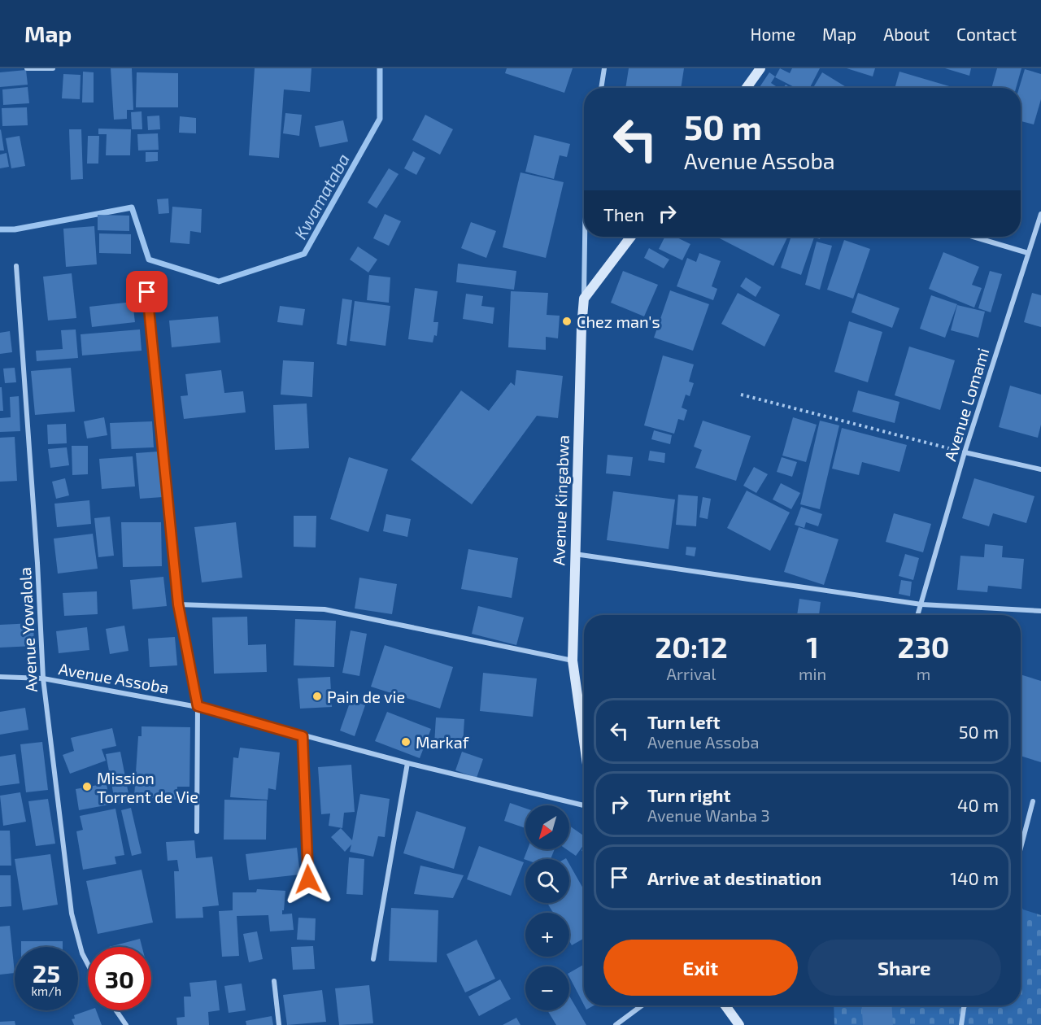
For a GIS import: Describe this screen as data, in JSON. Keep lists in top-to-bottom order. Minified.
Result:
{"streets":{"street":["Avenue Lomami","Avenue Kingabwa","Avenue Yowalola","Avenue Assoba"]},"crossings":[["Avenue Yowalola","Avenue Assoba"]],"water":["Kwamataba"],"places":["Chez man's","Pain de vie","Markaf","Mission Torrent de Vie"],"north":"bottom left","page":{"header":"Map","nav":["Home","Map","About","Contact"],"turn":["50 m","Avenue Assoba"],"then":"Then","eta":["20:12","Arrival","1","min","230","m"],"list":[{"name":"Turn left","note":"Avenue Assoba","value":"50 m"},{"name":"Turn right","note":"Avenue Wanba 3","value":"40 m"},{"name":"Arrive at destination","value":"140 m"}],"map_buttons":["+","−"],"buttons":["Exit","Share"],"speed":"25 km/h","limit":"30"}}
